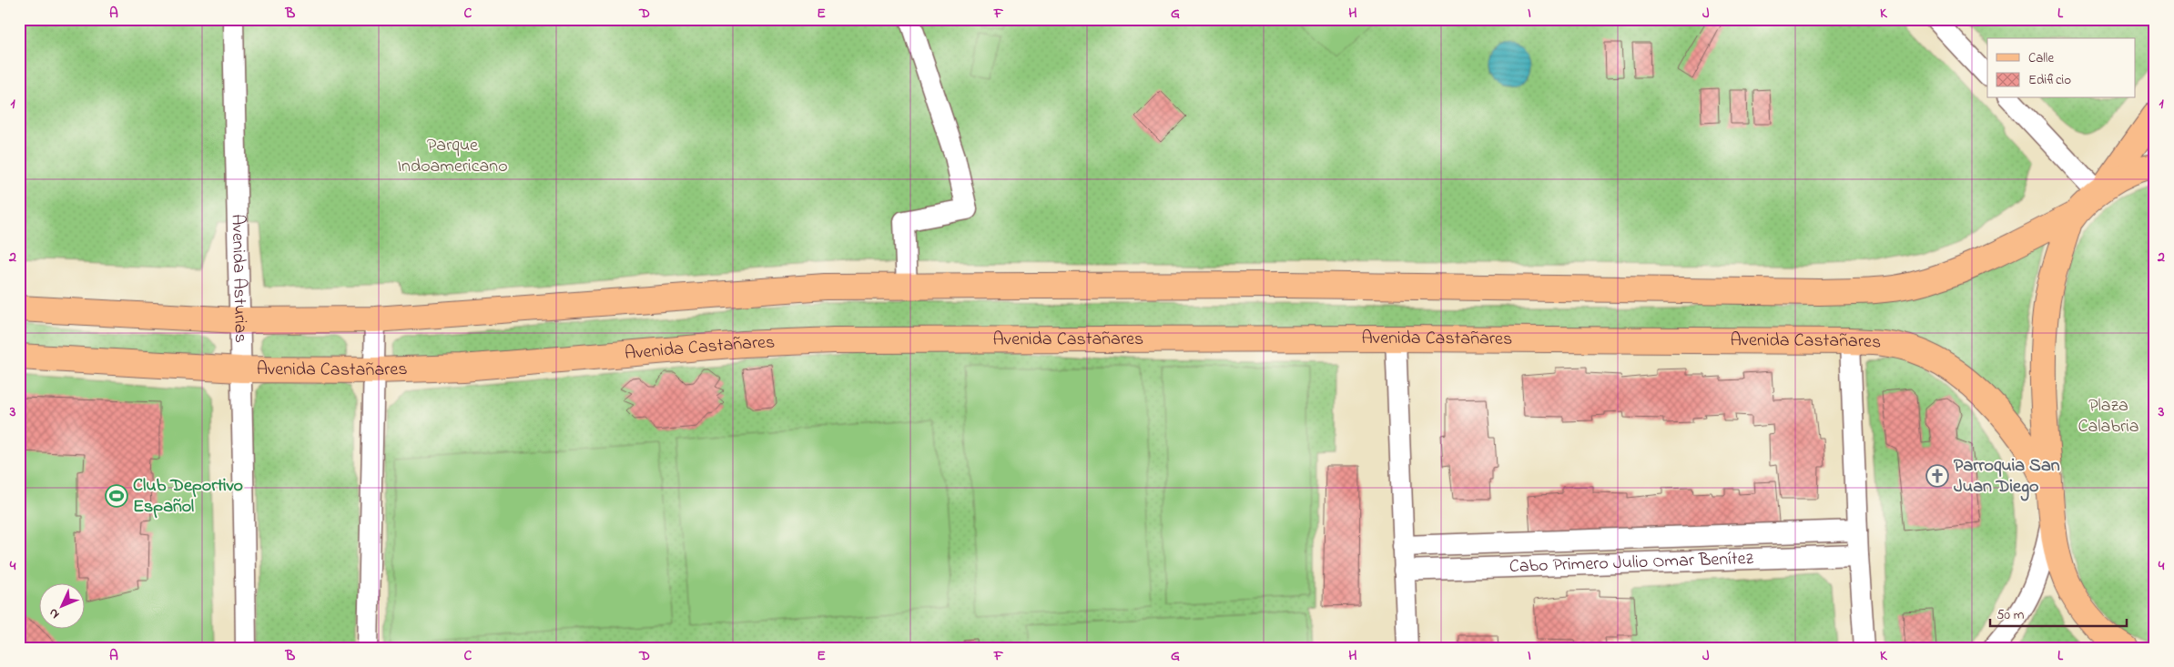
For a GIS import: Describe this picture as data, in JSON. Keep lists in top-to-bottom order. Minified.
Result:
{"streets":{"main road":["Avenida Castañares"],"street":["Avenida Asturias","Cabo Primero Julio Omar Benítez"]},"crossings":[["Avenida Asturias","Avenida Castañares"]],"parks":["Parque Indoamericano","Plaza Calabria"],"places":{"church":["Parroquia San Juan Diego"],"sports":["Club Deportivo Español"]},"legend":["Calle","Edificio"],"scale_bar":"50 m","north":"bottom left","grid":{"columns":["A","B","C","D","E","F","G","H","I","J","K","L"],"rows":["1","2","3","4"]}}
